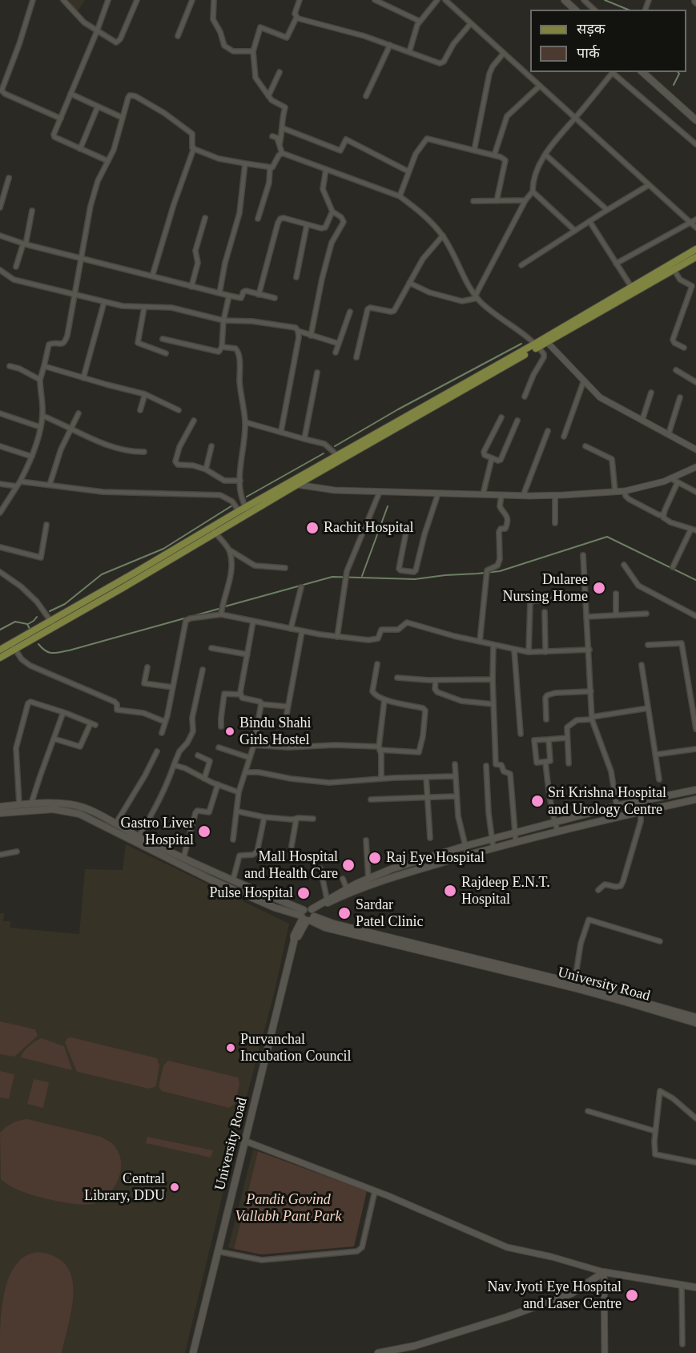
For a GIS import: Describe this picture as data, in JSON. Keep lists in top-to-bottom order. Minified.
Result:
{"streets":{"main road":["University Road"]},"parks":["Pandit Govind Vallabh Pant Park"],"places":["Rachit Hospital","Dularee Nursing Home","Bindu Shahi Girls Hostel","Sri Krishna Hospital and Urology Centre","Gastro Liver Hospital","Raj Eye Hospital","Mall Hospital and Health Care","Rajdeep E.N.T. Hospital","Pulse Hospital","Sardar Patel Clinic","Purvanchal Incubation Council","Central Library, DDU","Nav Jyoti Eye Hospital and Laser Centre"],"legend":["सड़क","पार्क"]}
